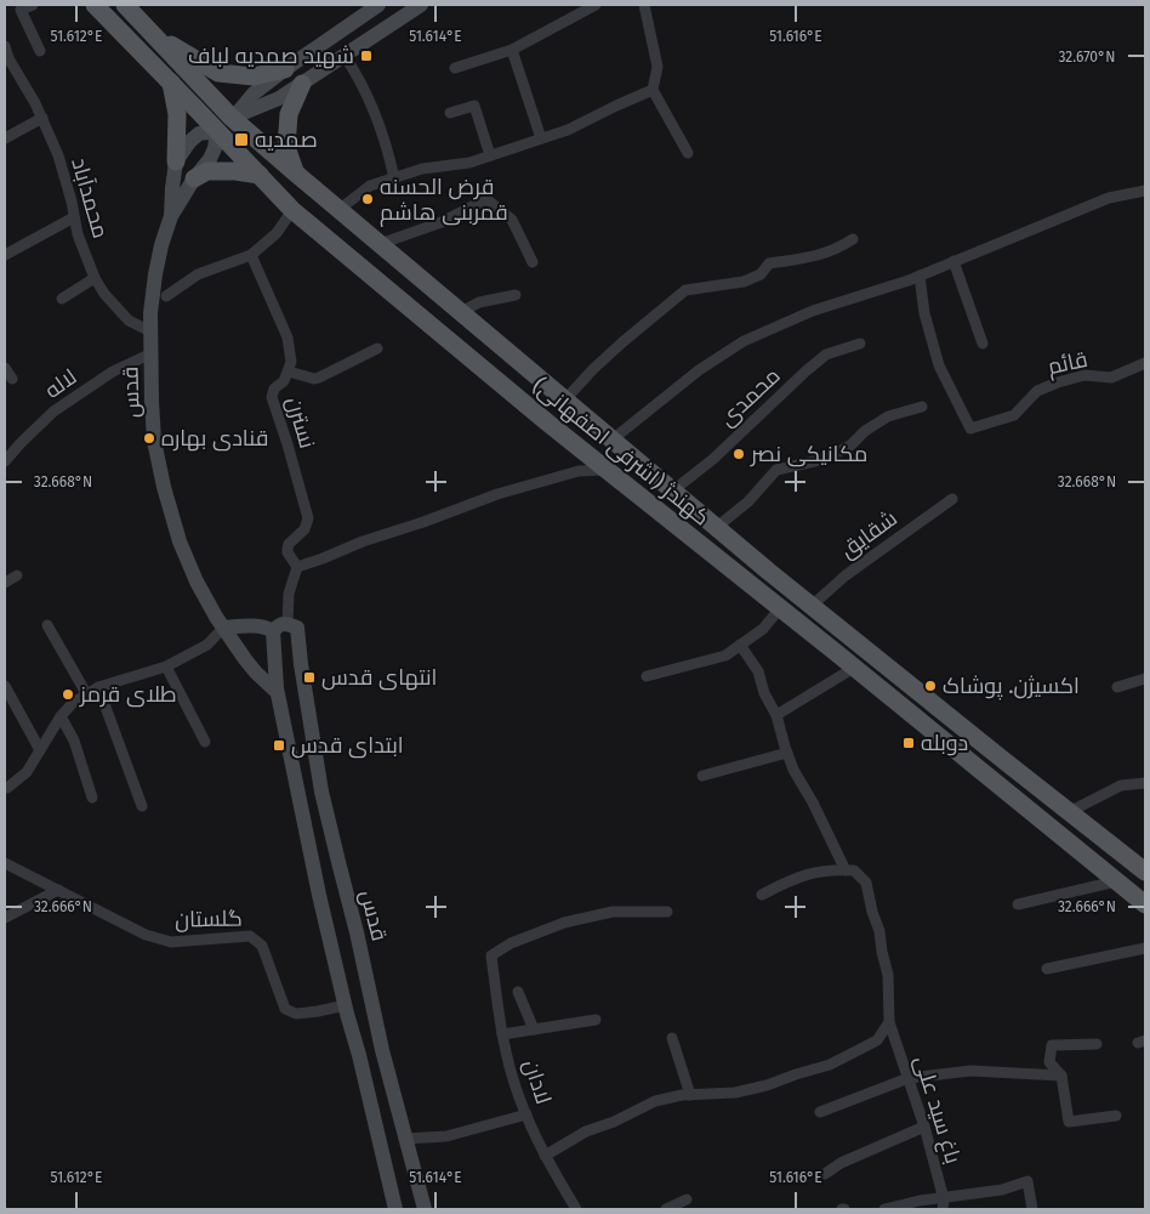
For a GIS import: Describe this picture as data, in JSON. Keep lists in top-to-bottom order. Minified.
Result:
{"streets":{"main road":["قدس","کهندژ (اشرفی اصفهانی)"],"street":["محمدآباد","قائم","لاله","محمدی","نسترن","شقایق","گلستان","لادان","باغ سید علی"]},"crossings":[["محمدآباد","قدس"],["لاله","قدس"],["محمدی","کهندژ (اشرفی اصفهانی)"],["کهندژ (اشرفی اصفهانی)","شقایق"]],"places":{"transit":["شهید صمدیه لباف","صمدیه","انتهای قدس","دوبله","ابتدای قدس"],"other":["قرض الحسنه قمربنی هاشم","قنادی بهاره","مکانیکی نصر","اکسیژن. پوشاک","طلای قرمز"]},"coordinates":["51.612°E","51.614°E","51.616°E","32.670°N","32.668°N","32.666°N"]}
